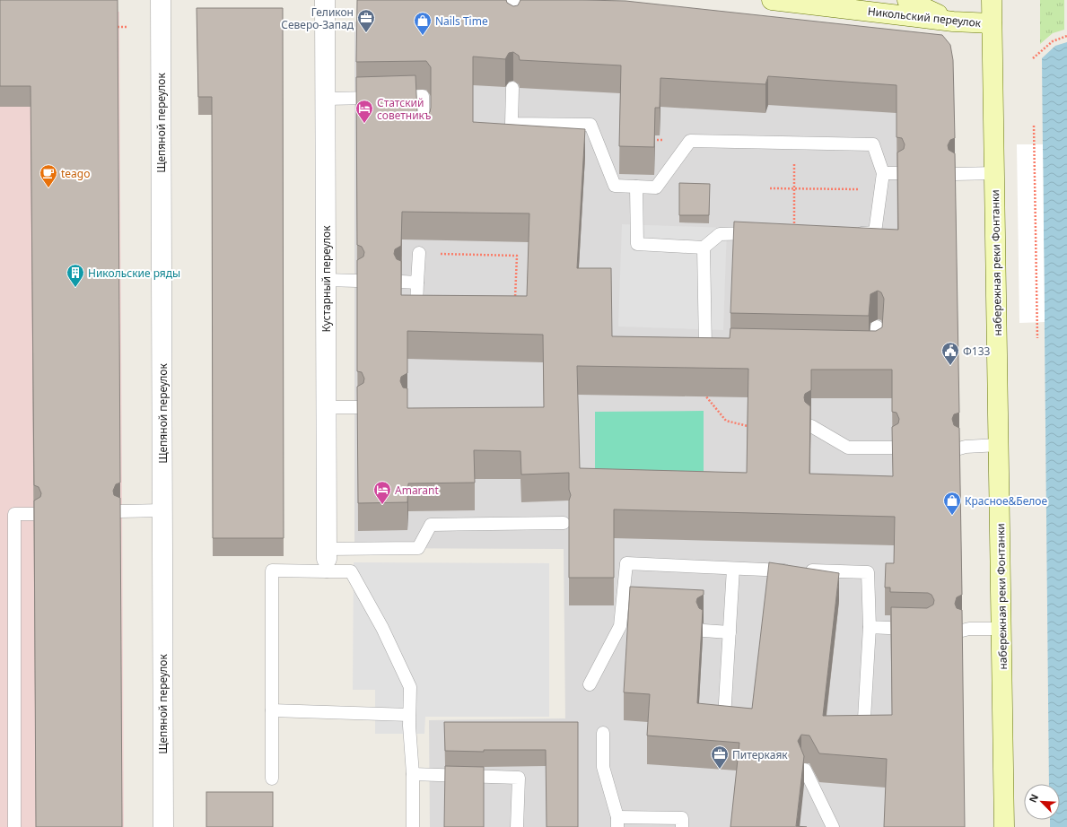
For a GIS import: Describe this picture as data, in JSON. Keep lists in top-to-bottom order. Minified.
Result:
{"streets":{"street":["Никольский переулок","Щепяной переулок","набережная реки Фонтанки","Кустарный переулок"]},"crossings":[["Никольский переулок","набережная реки Фонтанки"]],"places":{"office":["Геликон Северо-Запад","Питеркаяк"],"shop":["Nails Time","Красное&Белое"],"hotel":["Статский советникъ","Amarant"],"cafe":["teago"],"building":["Никольские ряды"],"public building":["Ф133"]},"north":"top left"}
